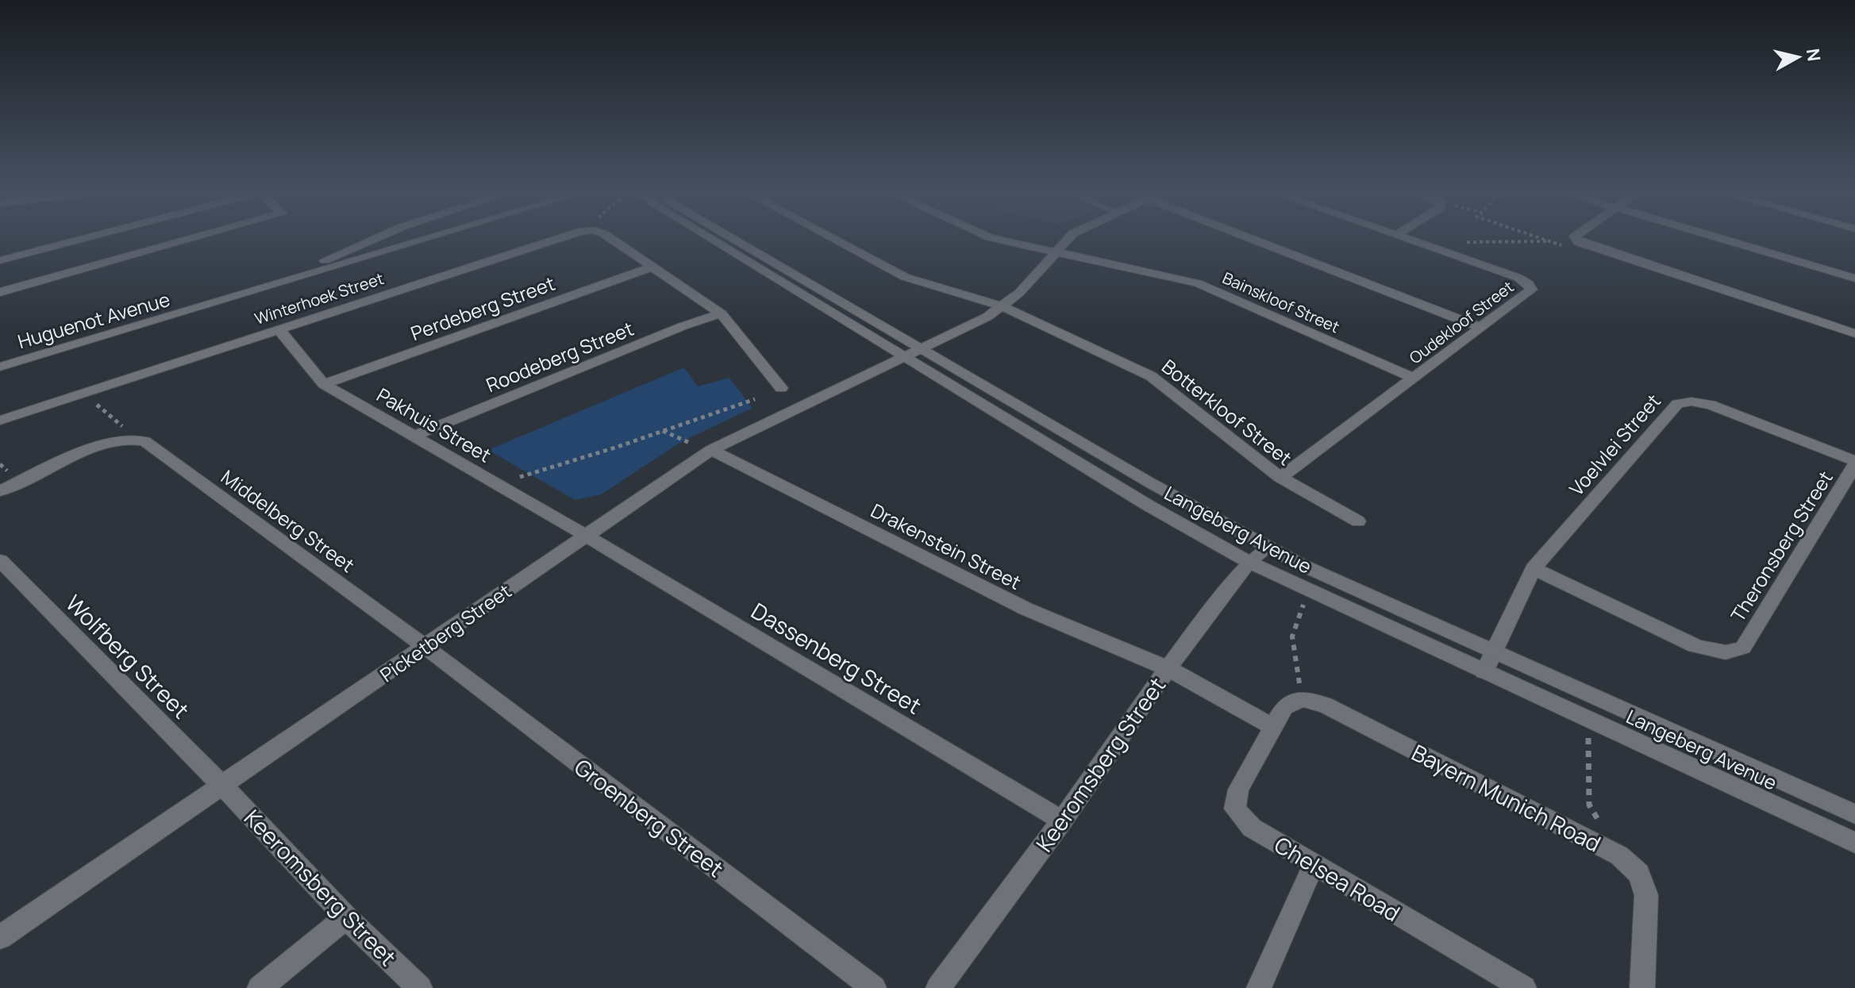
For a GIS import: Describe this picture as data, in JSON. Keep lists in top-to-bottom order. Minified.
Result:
{"streets":{"street":["Winterhoek Street","Bainskloof Street","Perdeberg Street","Huguenot Avenue","Oudekloof Street","Roodeberg Street","Botterkloof Street","Pakhuis Street","Voelvlei Street","Middelberg Street","Langeberg Avenue","Drakenstein Street","Theronsberg Street","Picketberg Street","Wolfberg Street","Dassenberg Street","Keeromsberg Street","Bayern Munich Road","Groenberg Street","Chelsea Road"]},"crossings":[["Winterhoek Street","Perdeberg Street"],["Winterhoek Street","Roodeberg Street"],["Winterhoek Street","Pakhuis Street"],["Bainskloof Street","Oudekloof Street"],["Bainskloof Street","Picketberg Street"],["Perdeberg Street","Pakhuis Street"],["Oudekloof Street","Botterkloof Street"],["Roodeberg Street","Pakhuis Street"],["Botterkloof Street","Picketberg Street"],["Pakhuis Street","Picketberg Street"],["Pakhuis Street","Dassenberg Street"],["Voelvlei Street","Langeberg Avenue"],["Voelvlei Street","Theronsberg Street"],["Middelberg Street","Picketberg Street"],["Middelberg Street","Groenberg Street"],["Langeberg Avenue","Picketberg Street"],["Langeberg Avenue","Keeromsberg Street"],["Drakenstein Street","Picketberg Street"],["Drakenstein Street","Keeromsberg Street"],["Drakenstein Street","Chelsea Road"],["Picketberg Street","Wolfberg Street"],["Picketberg Street","Dassenberg Street"],["Picketberg Street","Keeromsberg Street"],["Picketberg Street","Groenberg Street"],["Wolfberg Street","Keeromsberg Street"],["Dassenberg Street","Keeromsberg Street"]],"north":"right"}
